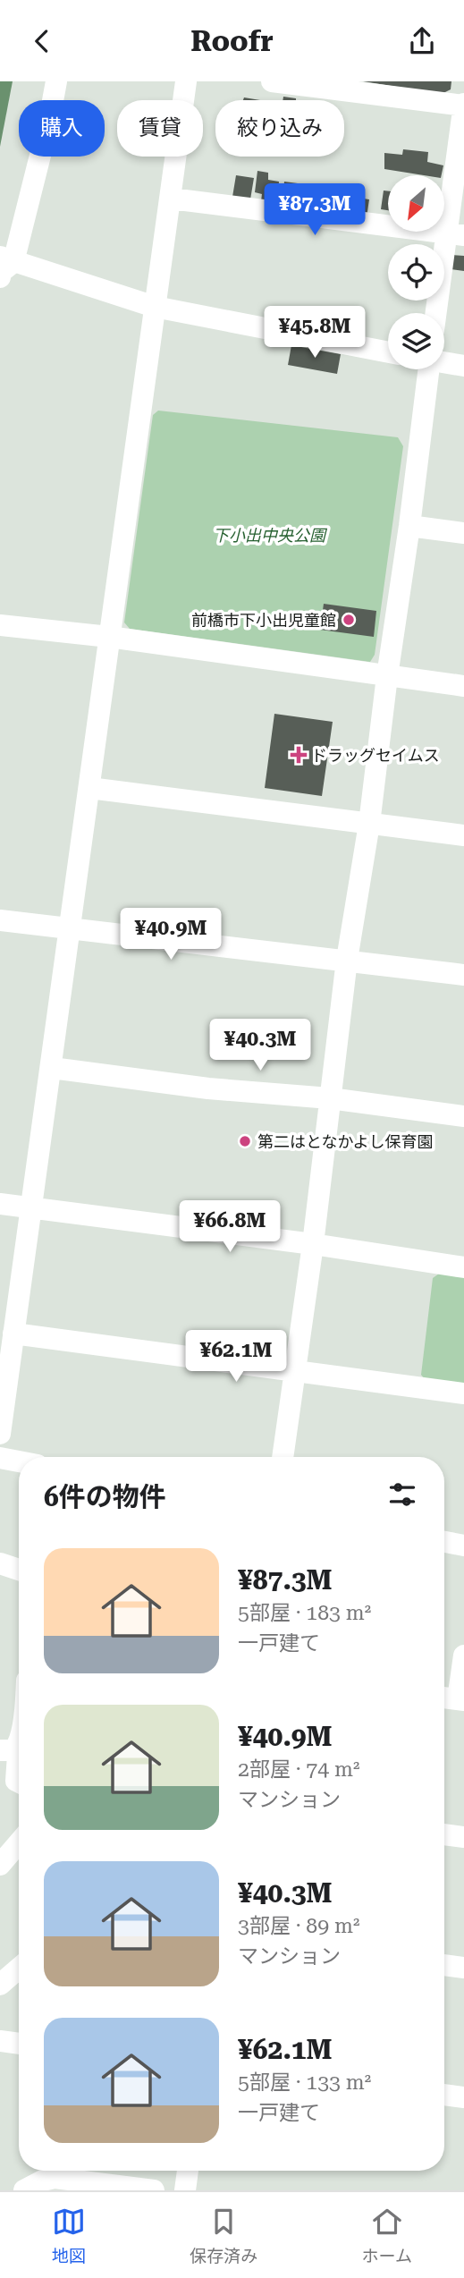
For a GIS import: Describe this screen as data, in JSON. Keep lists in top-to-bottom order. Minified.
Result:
{"parks":["下小出中央公園"],"places":{"other":["前橋市下小出児童館","第二はとなかよし保育園"],"health":["ドラッグセイムス"]},"north":"bottom left","page":{"header":"Roofr","chip":["購入","賃貸","絞り込み"],"price":["¥87.3M","¥45.8M","¥40.9M","¥40.3M","¥66.8M","¥62.1M"],"heading":"6件の物件","list":[{"name":"¥87.3M","note":"5部屋 · 183 m² · 一戸建て"},{"name":"¥40.9M","note":"2部屋 · 74 m² · マンション"},{"name":"¥40.3M","note":"3部屋 · 89 m² · マンション"},{"name":"¥62.1M","note":"5部屋 · 133 m² · 一戸建て"}],"tabs":["地図","保存済み","ホーム"]}}
